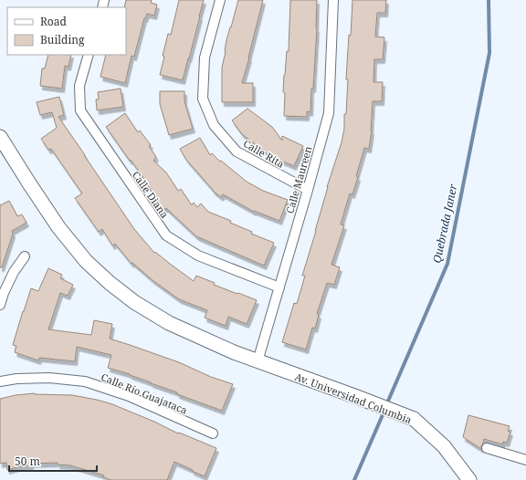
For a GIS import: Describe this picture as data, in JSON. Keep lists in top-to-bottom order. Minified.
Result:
{"streets":{"main road":["Av. Universidad Columbia"],"street":["Calle Rita","Calle Maureen","Calle Diana","Calle Río Guajataca"]},"crossings":[["Calle Rita","Calle Maureen"],["Calle Maureen","Calle Diana"],["Calle Maureen","Av. Universidad Columbia"]],"water":["Quebrada Janer"],"legend":["Road","Building"],"scale_bar":"50 m"}
